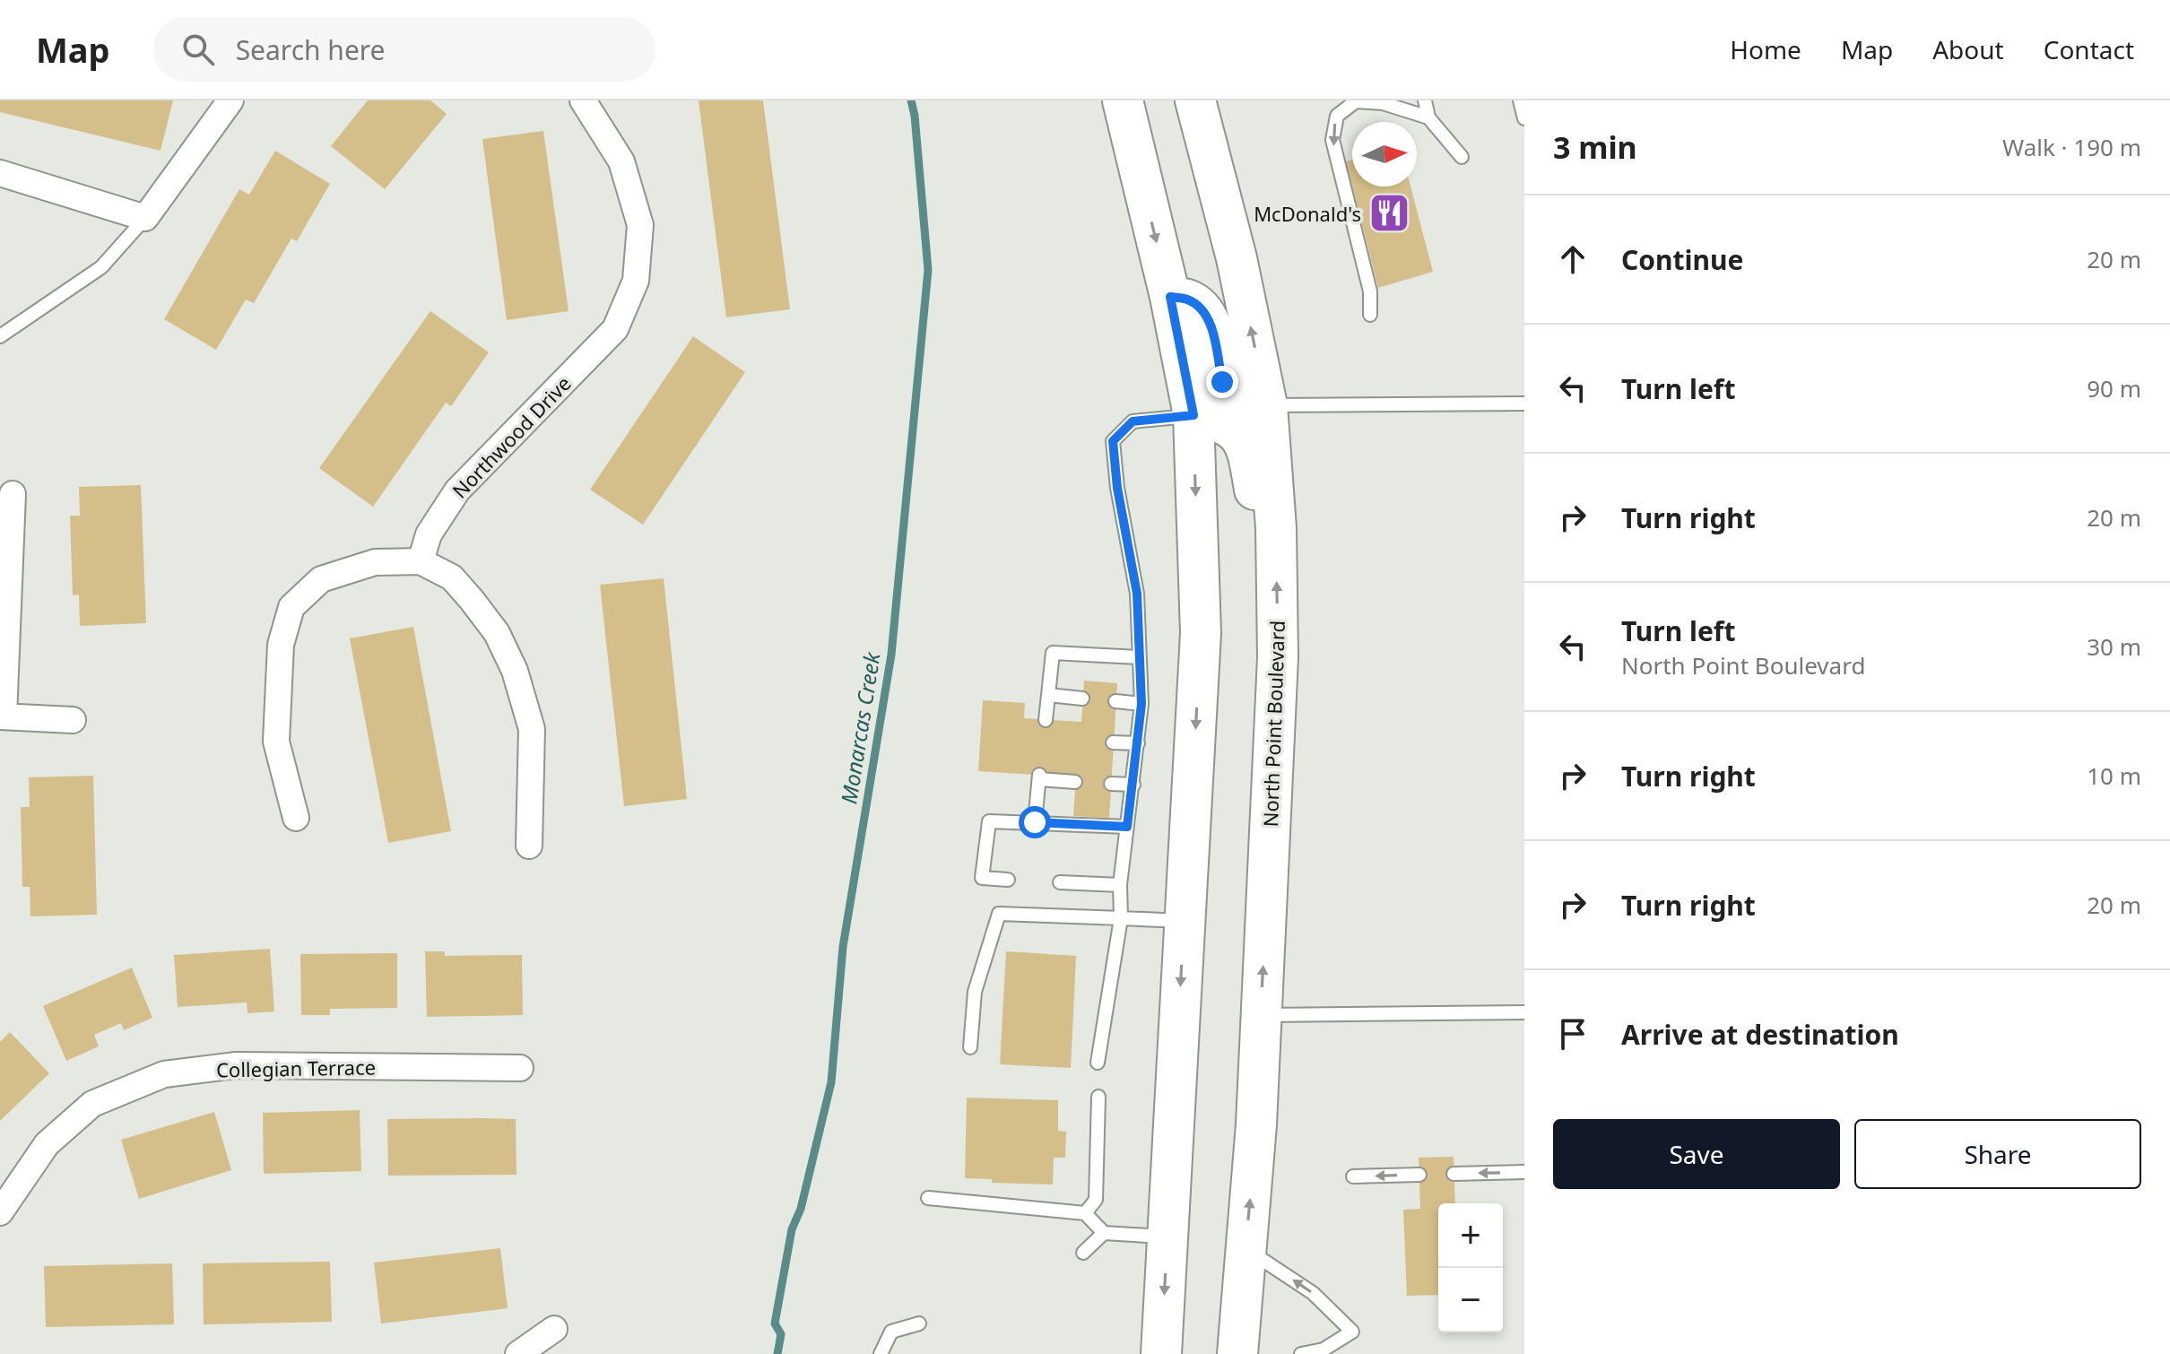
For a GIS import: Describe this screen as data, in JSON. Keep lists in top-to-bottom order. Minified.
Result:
{"streets":{"main road":["North Point Boulevard"],"street":["Northwood Drive","Collegian Terrace"]},"water":["Monarcas Creek"],"places":{"restaurant":["McDonald's"]},"north":"right","page":{"header":"Map","search":"Search here","nav":["Home","Map","About","Contact"],"heading":["3 min","Walk · 190 m"],"list":[["Continue","20 m"],["Turn left","90 m"],["Turn right","20 m"],["Turn left","North Point Boulevard","30 m"],["Turn right","10 m"],["Turn right","20 m"],"Arrive at destination"],"buttons":["Save","Share"],"map_buttons":["+","−"]}}
